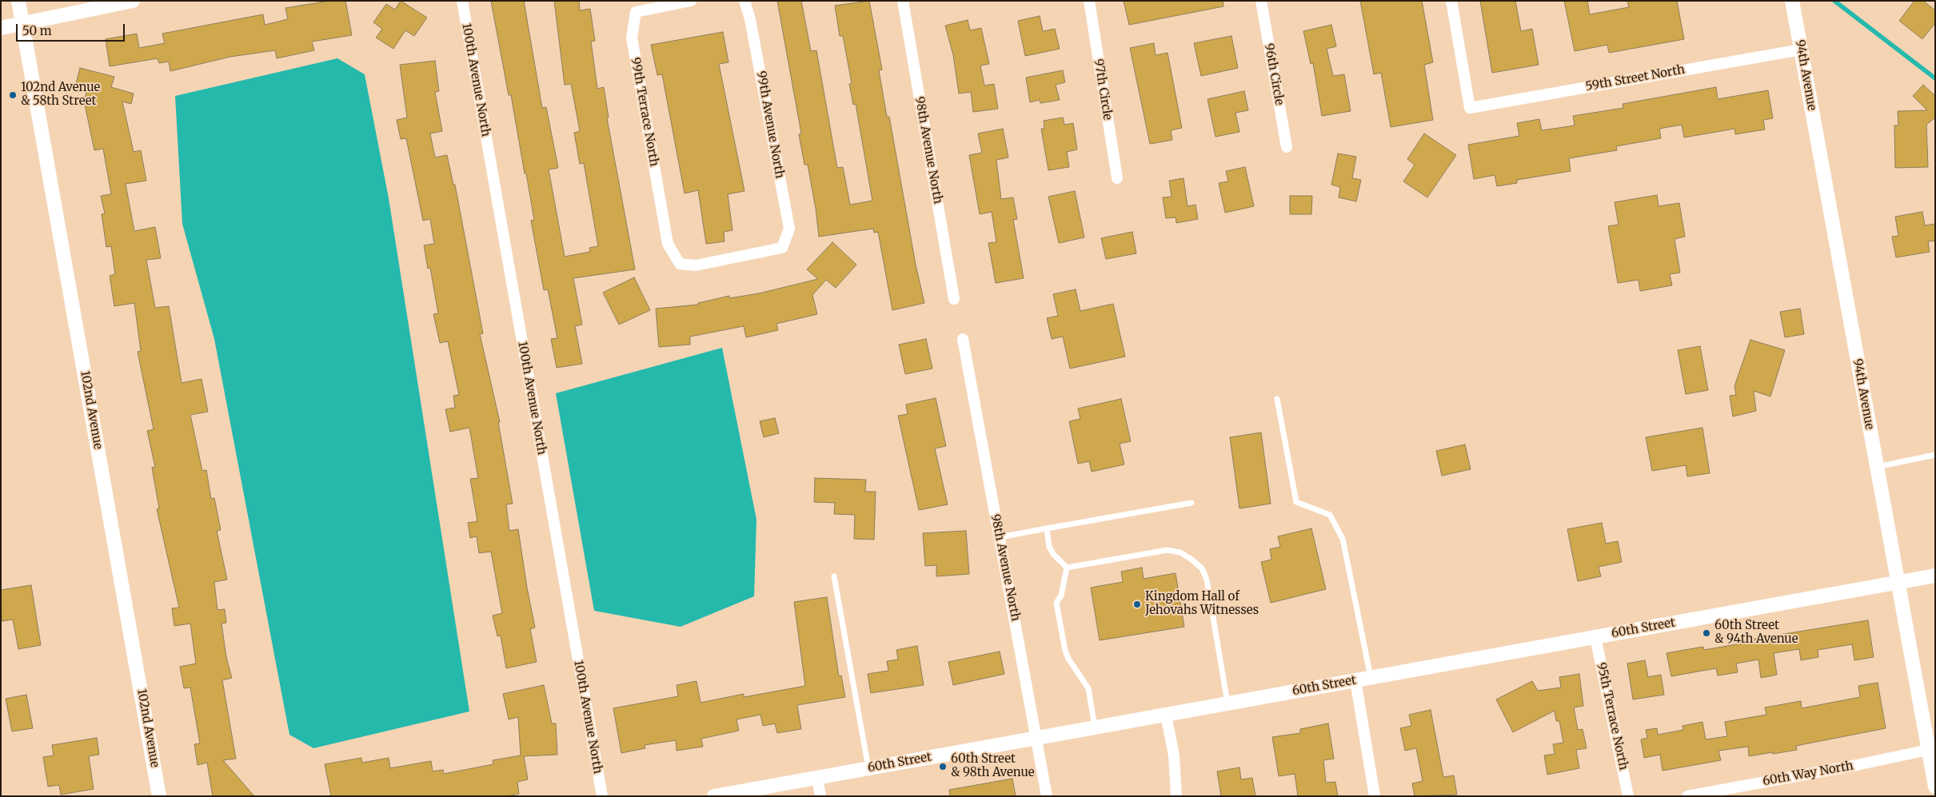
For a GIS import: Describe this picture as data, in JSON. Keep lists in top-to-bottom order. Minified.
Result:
{"streets":{"street":["96th Circle","94th Avenue","59th Street North","100th Avenue North","97th Circle","99th Terrace North","99th Avenue North","98th Avenue North","102nd Avenue","60th Street","95th Terrace North","60th Way North"]},"crossings":[["94th Avenue","59th Street North"],["94th Avenue","60th Street"],["94th Avenue","60th Way North"],["99th Terrace North","99th Avenue North"],["98th Avenue North","60th Street"],["60th Street","95th Terrace North"]],"places":["102nd Avenue & 58th Street","Kingdom Hall of Jehovahs Witnesses","60th Street & 94th Avenue","60th Street & 98th Avenue"],"scale_bar":"50 m"}
